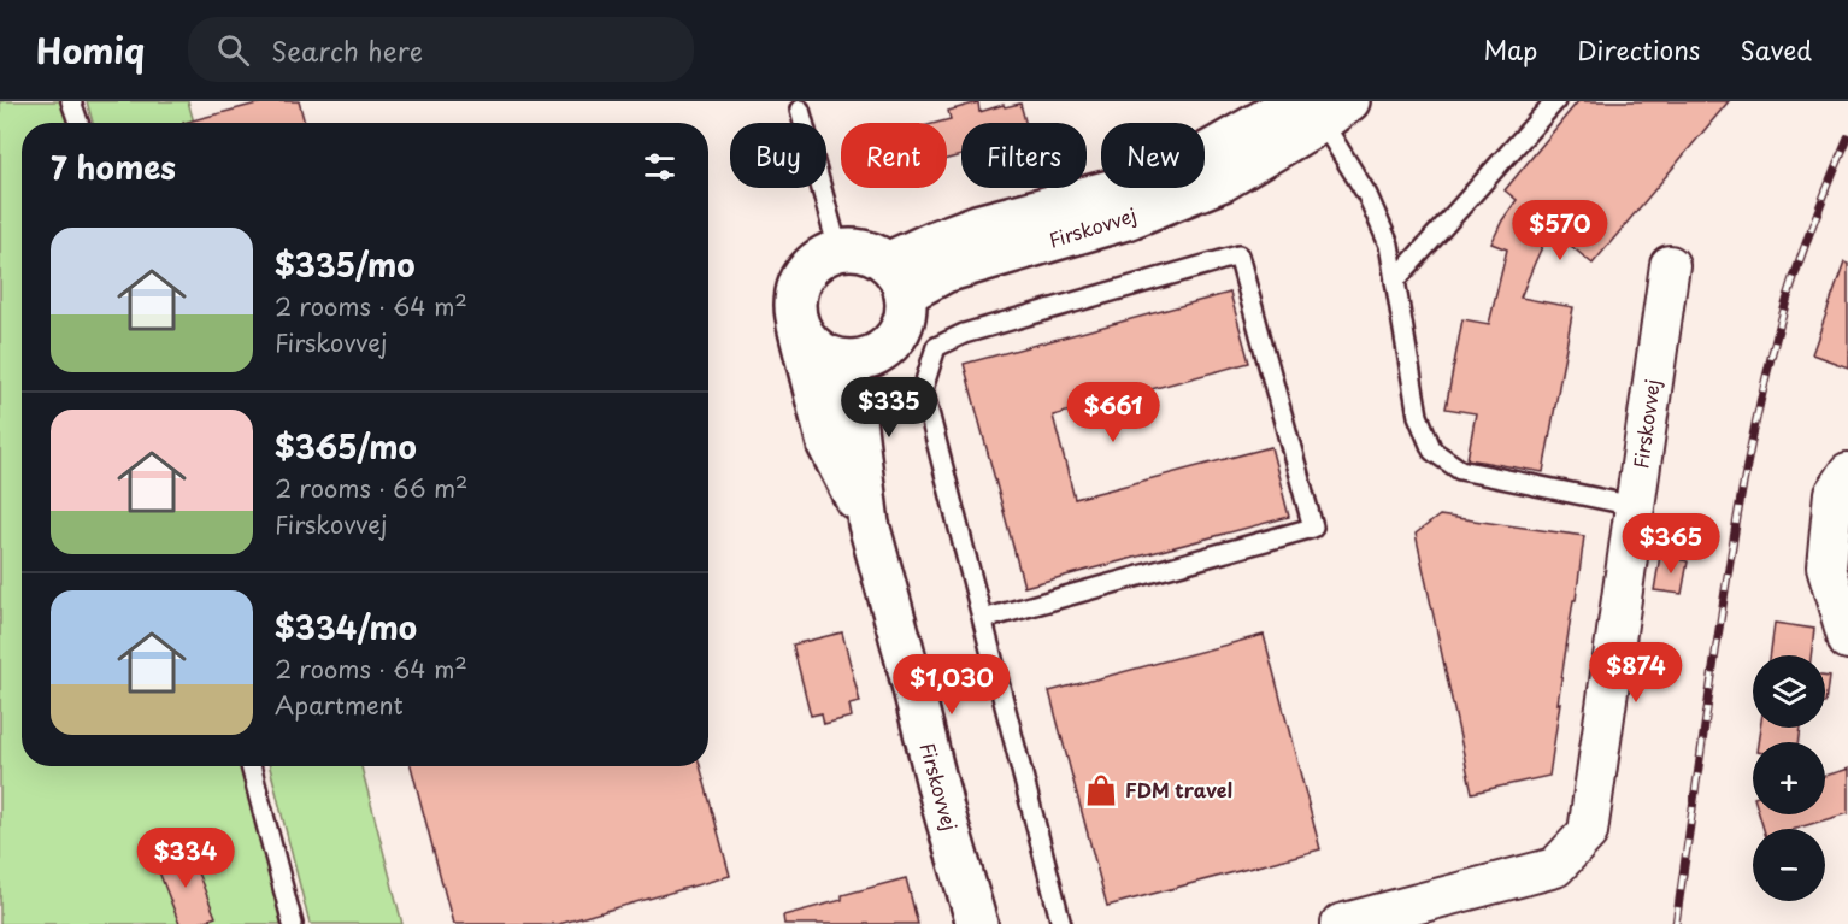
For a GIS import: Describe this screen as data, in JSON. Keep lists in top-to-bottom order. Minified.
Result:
{"streets":{"street":["Firskovvej"]},"places":{"shop":["FDM travel"]},"page":{"header":"Homiq","search":"Search here","nav":["Map","Directions","Saved"],"chip":["Buy","Rent","Filters","New"],"heading":"7 homes","price":["$570","$335","$661","$365","$874","$1,030","$334"],"list":[{"name":"$335/mo","note":"2 rooms · 64 m² · Firskovvej"},{"name":"$365/mo","note":"2 rooms · 66 m² · Firskovvej"},{"name":"$334/mo","note":"2 rooms · 64 m² · Apartment"}],"map_buttons":["+","−"]}}
